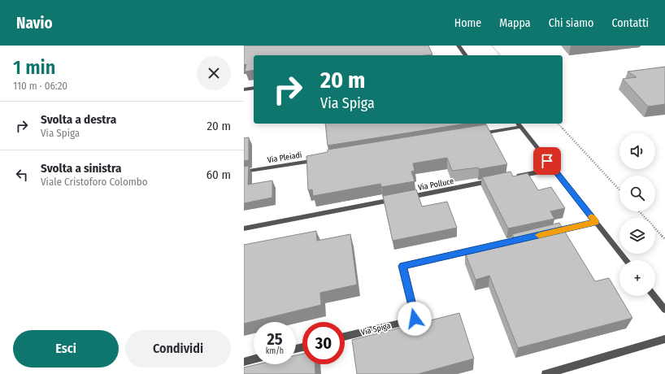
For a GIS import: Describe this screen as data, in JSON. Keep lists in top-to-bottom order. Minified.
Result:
{"streets":{"street":["Via Pleiadi","Via Polluce","Via Spiga"]},"page":{"header":"Navio","nav":["Home","Mappa","Chi siamo","Contatti"],"heading":["1 min","110 m · 06:20"],"turn":["20 m","Via Spiga"],"list":[{"name":"Svolta a destra","note":"Via Spiga","value":"20 m"},{"name":"Svolta a sinistra","note":"Viale Cristoforo Colombo","value":"60 m"}],"map_buttons":"+","speed":"25 km/h","limit":"30","buttons":["Esci","Condividi"]}}
